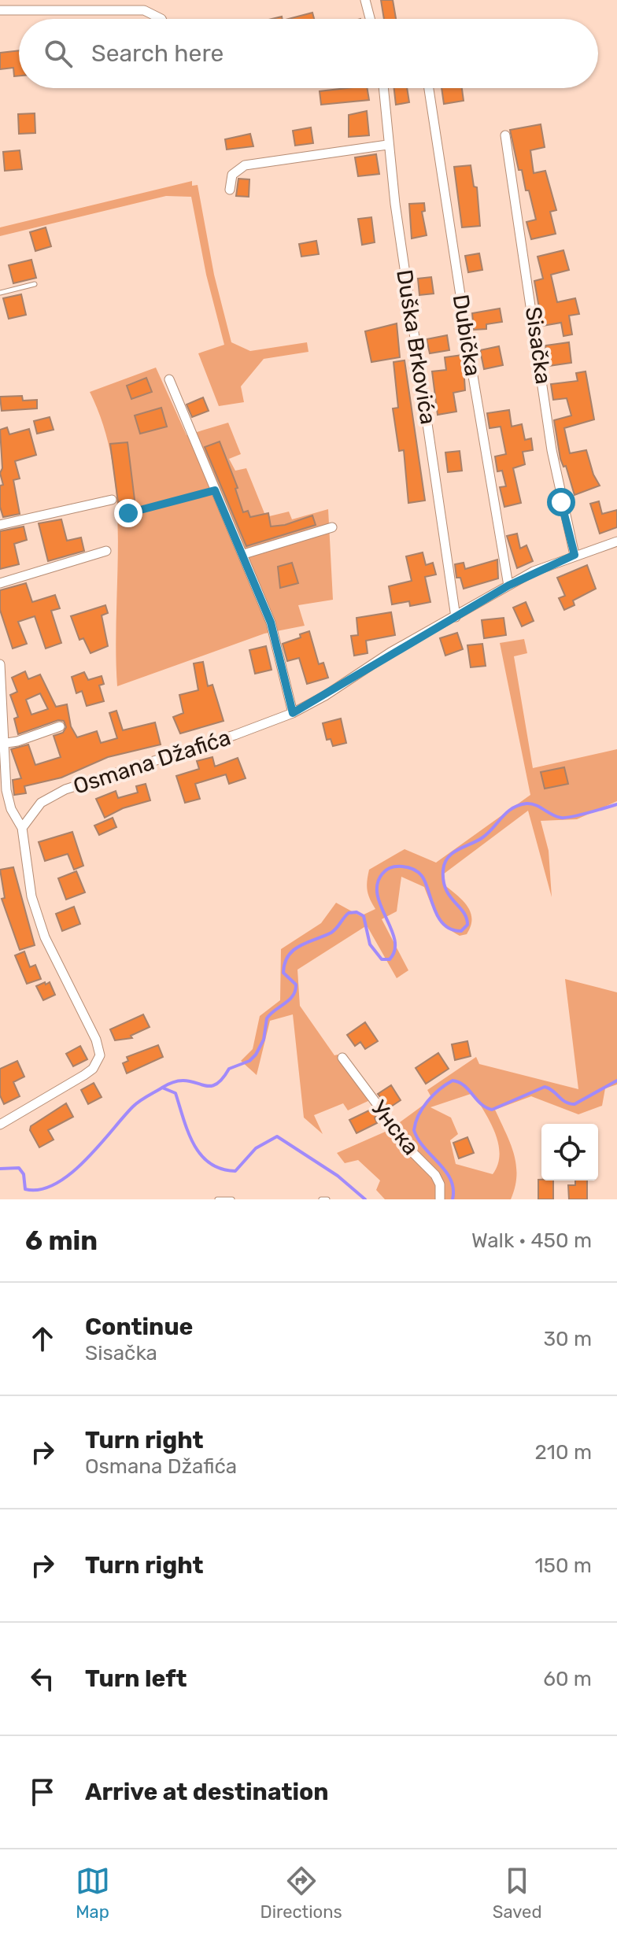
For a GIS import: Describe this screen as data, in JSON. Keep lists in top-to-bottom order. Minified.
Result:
{"streets":{"street":["Dubička","Sisačka","Duška Brkovića","Osmana Džafića","Унска"]},"crossings":[["Dubička","Osmana Džafića"],["Sisačka","Osmana Džafića"],["Duška Brkovića","Osmana Džafića"]],"page":{"search":"Search here","heading":["6 min","Walk · 450 m"],"list":[["Continue","Sisačka","30 m"],["Turn right","Osmana Džafića","210 m"],["Turn right","150 m"],["Turn left","60 m"],"Arrive at destination"],"nav":["Map","Directions","Saved"]}}
